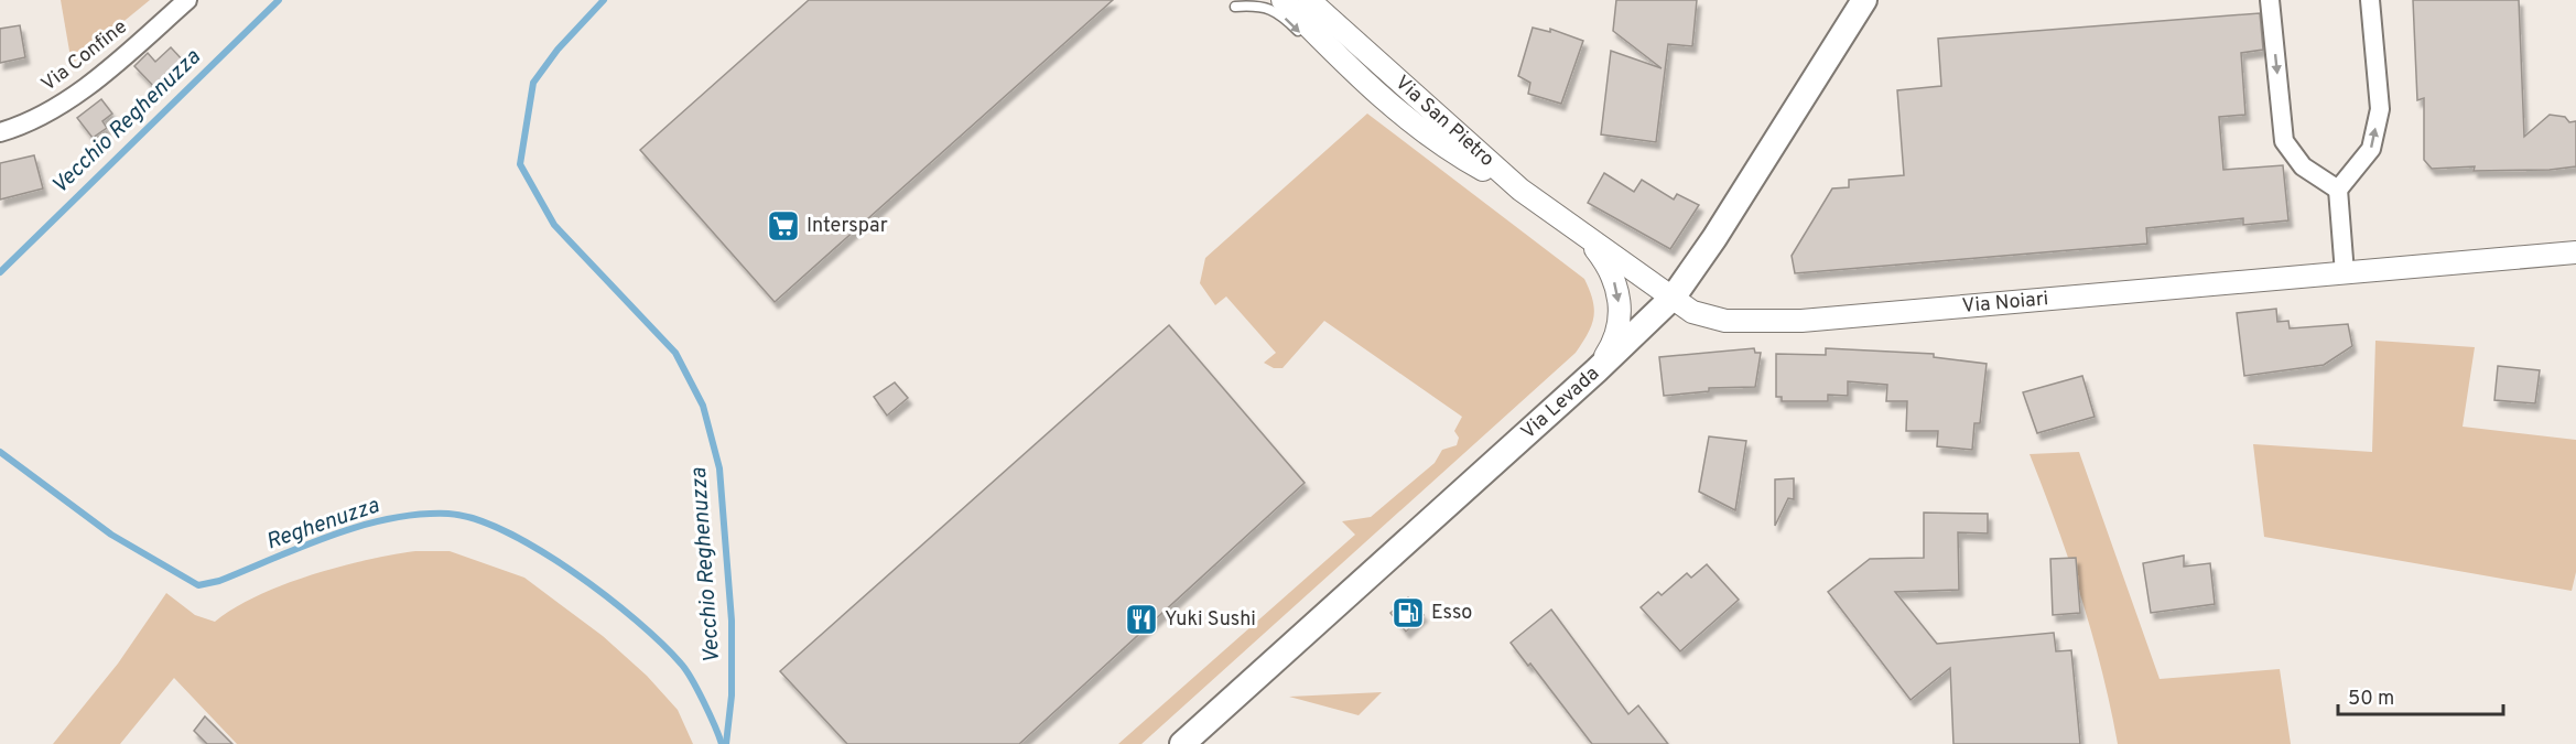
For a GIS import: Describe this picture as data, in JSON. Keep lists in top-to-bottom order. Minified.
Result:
{"streets":{"main road":["Via Levada"],"street":["Via Confine","Via San Pietro","Via Noiari"]},"crossings":[["Via San Pietro","Via Noiari"],["Via San Pietro","Via Levada"],["Via Noiari","Via Levada"]],"water":["Vecchio Reghenuzza","Reghenuzza"],"places":{"supermarket":["Interspar"],"fuel station":["Esso"],"restaurant":["Yuki Sushi"]},"scale_bar":"50 m"}
